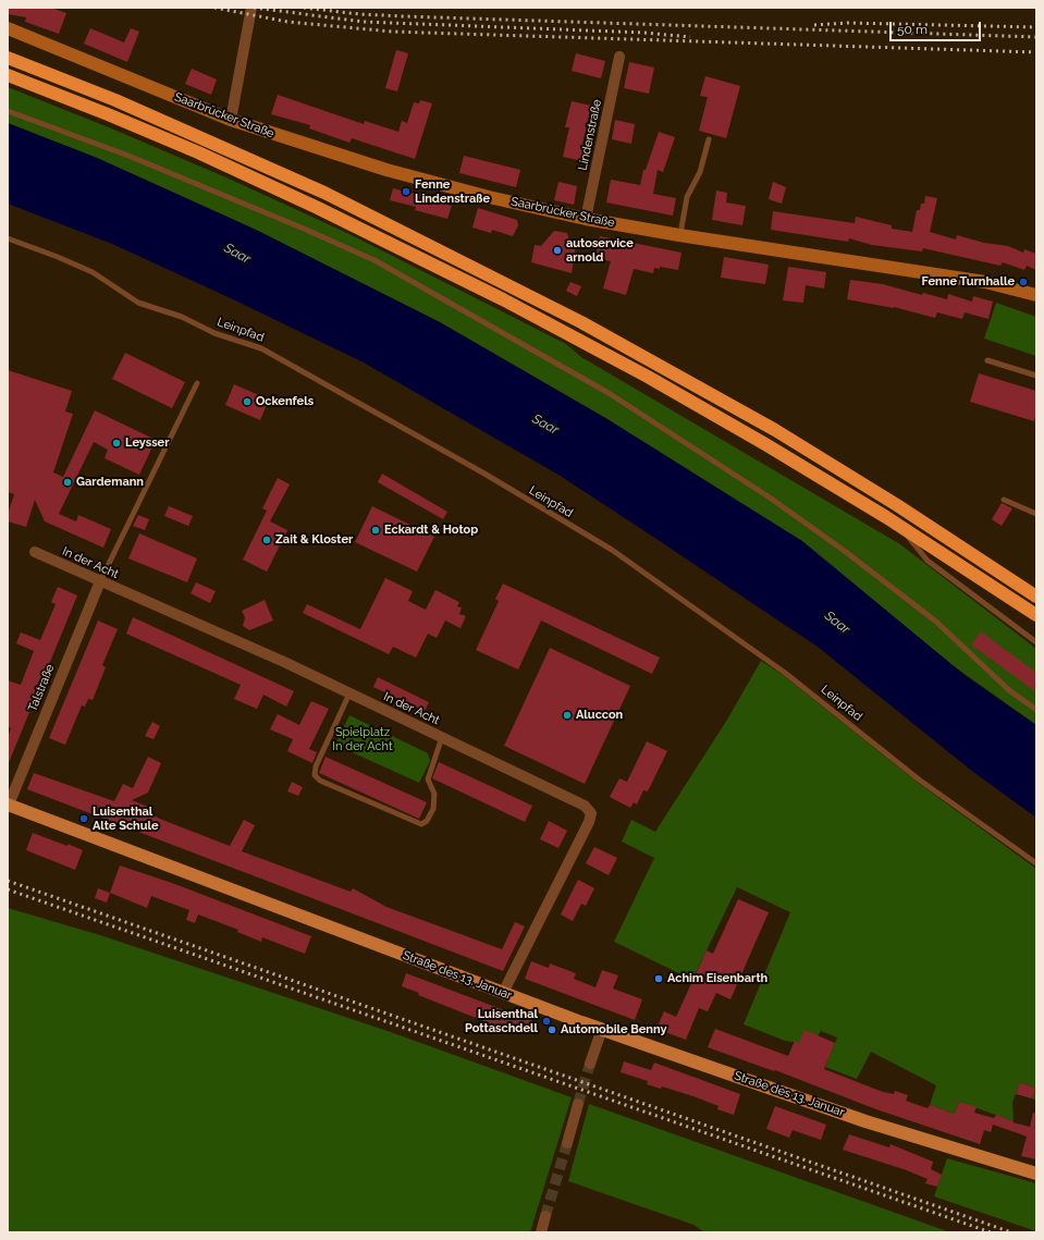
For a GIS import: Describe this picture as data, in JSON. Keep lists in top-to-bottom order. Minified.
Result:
{"streets":{"main road":["Straße des 13. Januar"],"street":["Saarbrücker Straße","Lindenstraße","In der Acht","Talstraße"],"lane":["Leinpfad"]},"crossings":[["Saarbrücker Straße","Lindenstraße"],["In der Acht","Talstraße"],["In der Acht","Straße des 13. Januar"],["Talstraße","Straße des 13. Januar"]],"water":["Saar"],"parks":["Spielplatz In der Acht"],"places":["Fenne Lindenstraße","autoservice arnold","Fenne Turnhalle","Ockenfels","Leysser","Gardemann","Eckardt & Hotop","Zait & Kloster","Aluccon","Luisenthal Alte Schule","Achim Eisenbarth","Luisenthal Pottaschdell","Automobile Benny"],"scale_bar":"50 m"}
